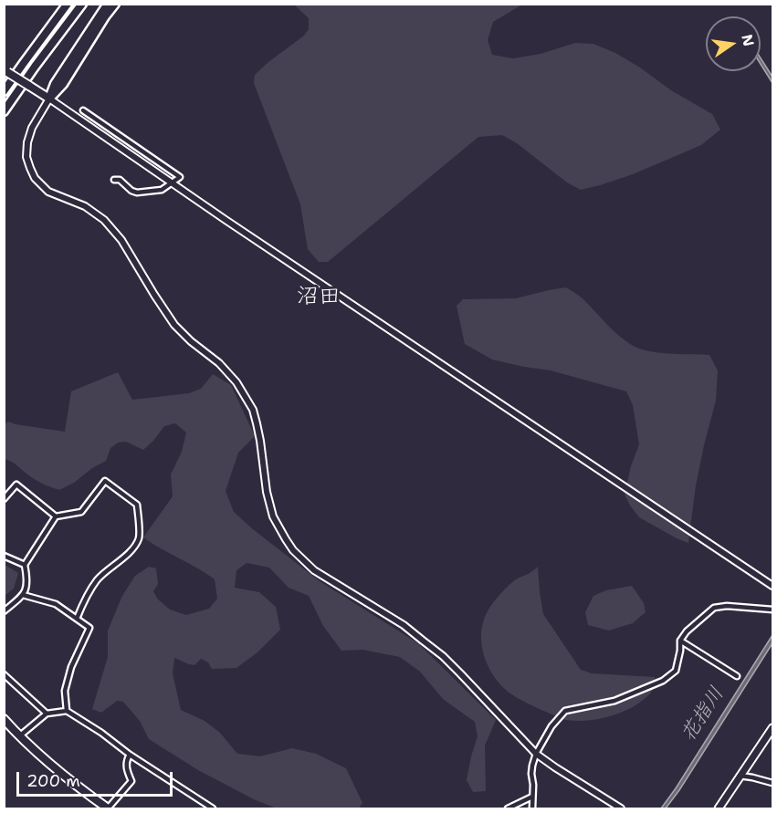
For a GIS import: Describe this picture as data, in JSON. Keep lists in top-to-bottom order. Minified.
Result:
{"districts":["沼田"],"water":["花指川"],"scale_bar":"200 m","north":"right"}
